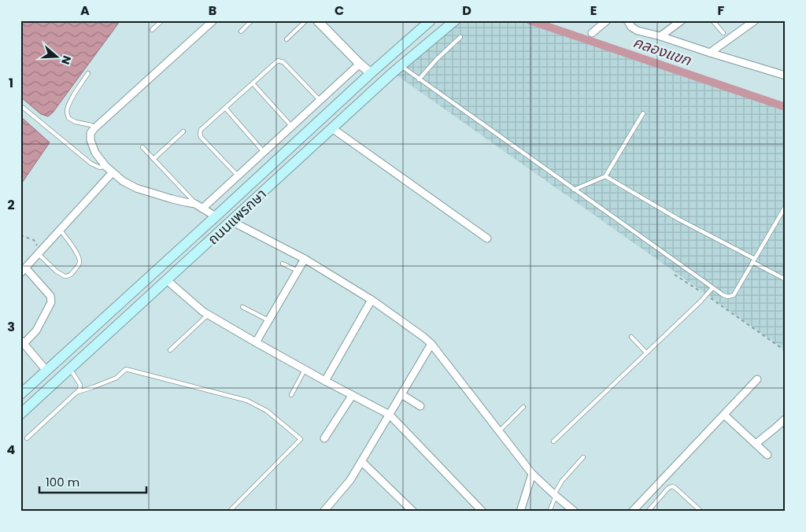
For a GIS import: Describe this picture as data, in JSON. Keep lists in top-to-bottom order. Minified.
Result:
{"streets":{"main road":["ถนนแพรกษา"]},"water":["คลองแขก"],"scale_bar":"100 m","north":"right","grid":{"columns":["A","B","C","D","E","F"],"rows":["1","2","3","4"]}}
